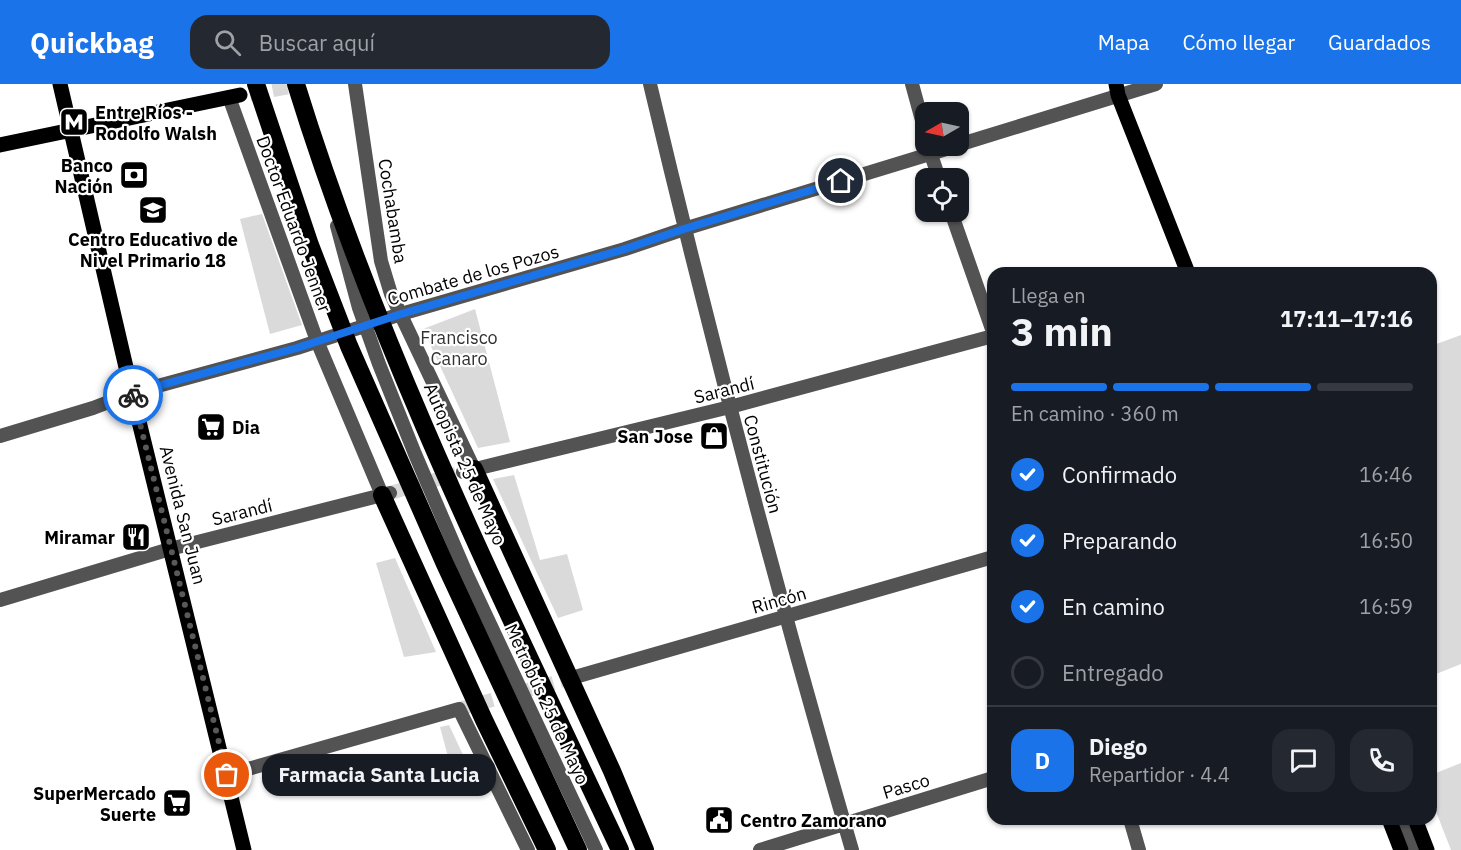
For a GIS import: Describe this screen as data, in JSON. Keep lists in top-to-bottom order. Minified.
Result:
{"streets":{"highway":["Autopista 25 de Mayo"],"main road":["Avenida San Juan"],"street":["Cochabamba","Doctor Eduardo Jenner","Combate de los Pozos","Sarandí","Constitución","Rincón","Metrobús 25 de Mayo","Pasco"]},"crossings":[["Cochabamba","Combate de los Pozos"],["Cochabamba","Sarandí"],["Doctor Eduardo Jenner","Combate de los Pozos"],["Doctor Eduardo Jenner","Sarandí"],["Combate de los Pozos","Constitución"],["Combate de los Pozos","Avenida San Juan"],["Sarandí","Constitución"],["Sarandí","Avenida San Juan"],["Autopista 25 de Mayo","Metrobús 25 de Mayo"],["Constitución","Rincón"],["Constitución","Pasco"]],"parks":["Francisco Canaro"],"places":{"metro station":["Entre Ríos - Rodolfo Walsh"],"bank":["Banco Nación"],"school or university":["Centro Educativo de Nivel Primario 18"],"supermarket":["Dia","SuperMercado Suerte"],"shop":["San Jose"],"restaurant":["Miramar"],"other":["Farmacia Santa Lucia"],"public building":["Centro Zamorano"]},"north":"left","page":{"header":"Quickbag","search":"Buscar aquí","nav":["Mapa","Cómo llegar","Guardados"],"heading":["3 min","Llega en","17:11–17:16"],"panel":["Diego","Repartidor · 4.4"],"bar":"En camino · 360 m","list":[["Confirmado","16:46"],["Preparando","16:50"],["En camino","16:59"],"Entregado"],"round":"D","bubble":"Farmacia Santa Lucia"}}
